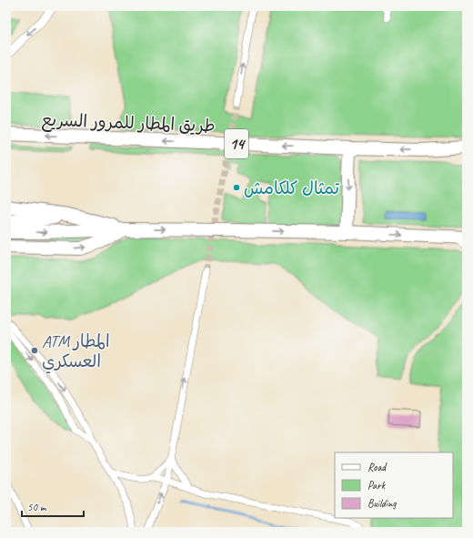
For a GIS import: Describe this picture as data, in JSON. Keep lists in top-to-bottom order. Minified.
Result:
{"streets":{"highway":["طريق المطار للمرور السريع","14"]},"places":["تمثال كلكامش","ATM المطار العسكري"],"legend":["Road","Park","Building"],"scale_bar":"50 m"}
